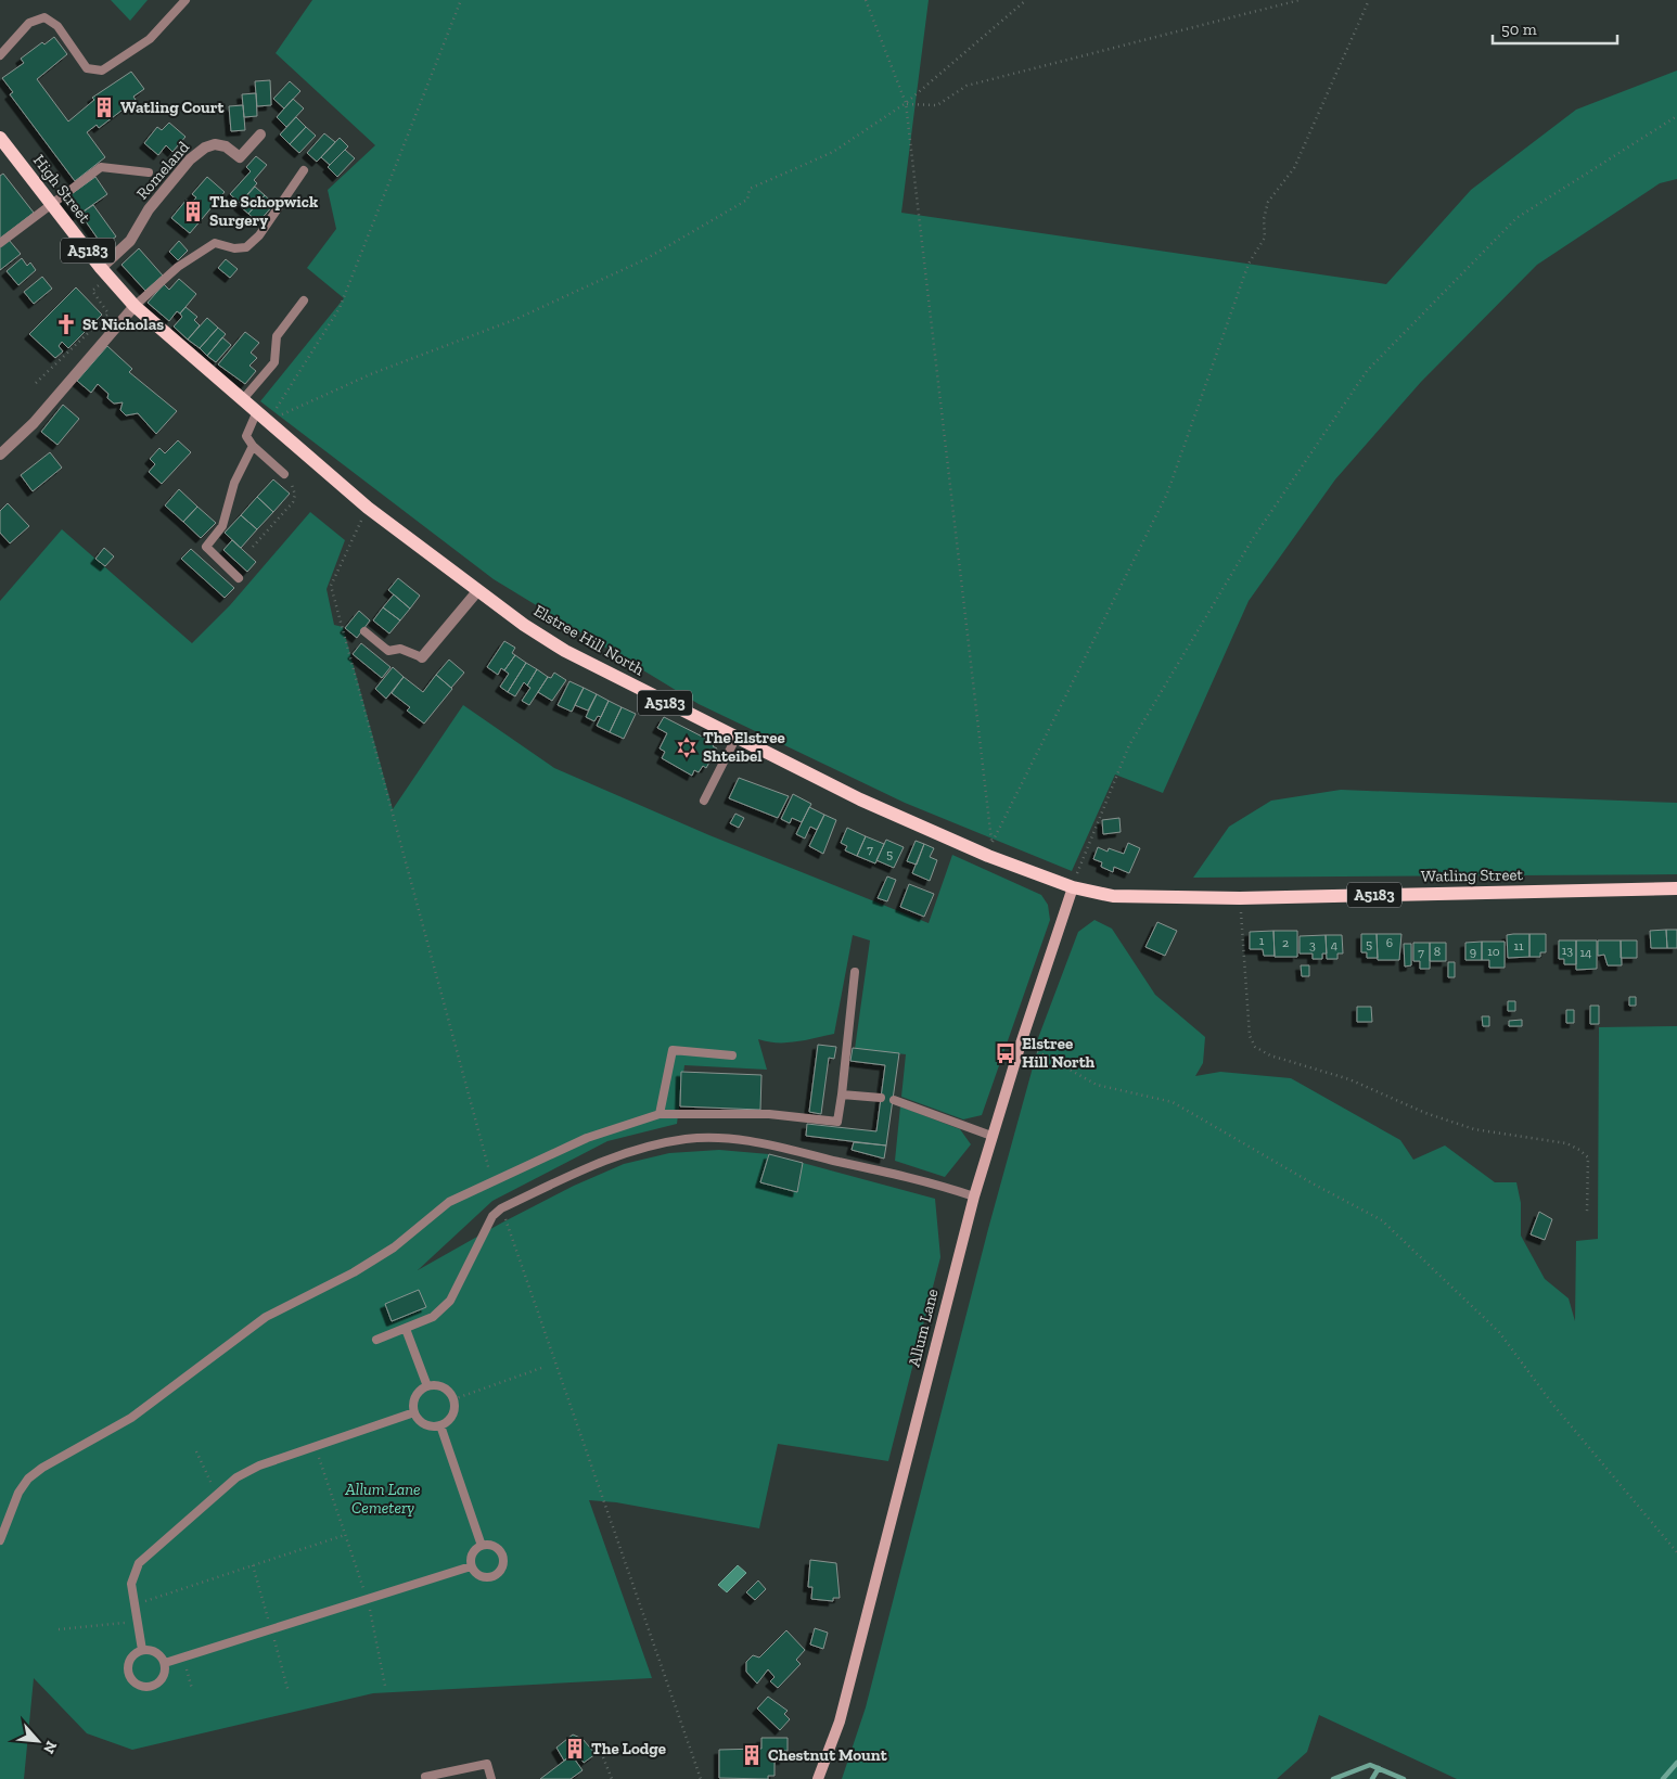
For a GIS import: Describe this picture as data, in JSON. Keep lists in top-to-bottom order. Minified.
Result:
{"streets":{"main road":["High Street","A5183","Elstree Hill North","Watling Street","Allum Lane"],"street":["Romeland"]},"crossings":[["Romeland","High Street"],["High Street","Elstree Hill North"],["Elstree Hill North","Watling Street"],["Elstree Hill North","Allum Lane"],["Watling Street","Allum Lane"]],"parks":["Allum Lane Cemetery"],"places":{"building":["Watling Court","The Schopwick Surgery","The Lodge","Chestnut Mount"],"church":["St Nicholas"],"synagogue":["The Elstree Shteibel"],"bus stop":["Elstree Hill North"]},"house_numbers":["7","5","1","2","6","5","3","4","11","13","8","9","10","7","14"],"scale_bar":"50 m","north":"bottom right"}
